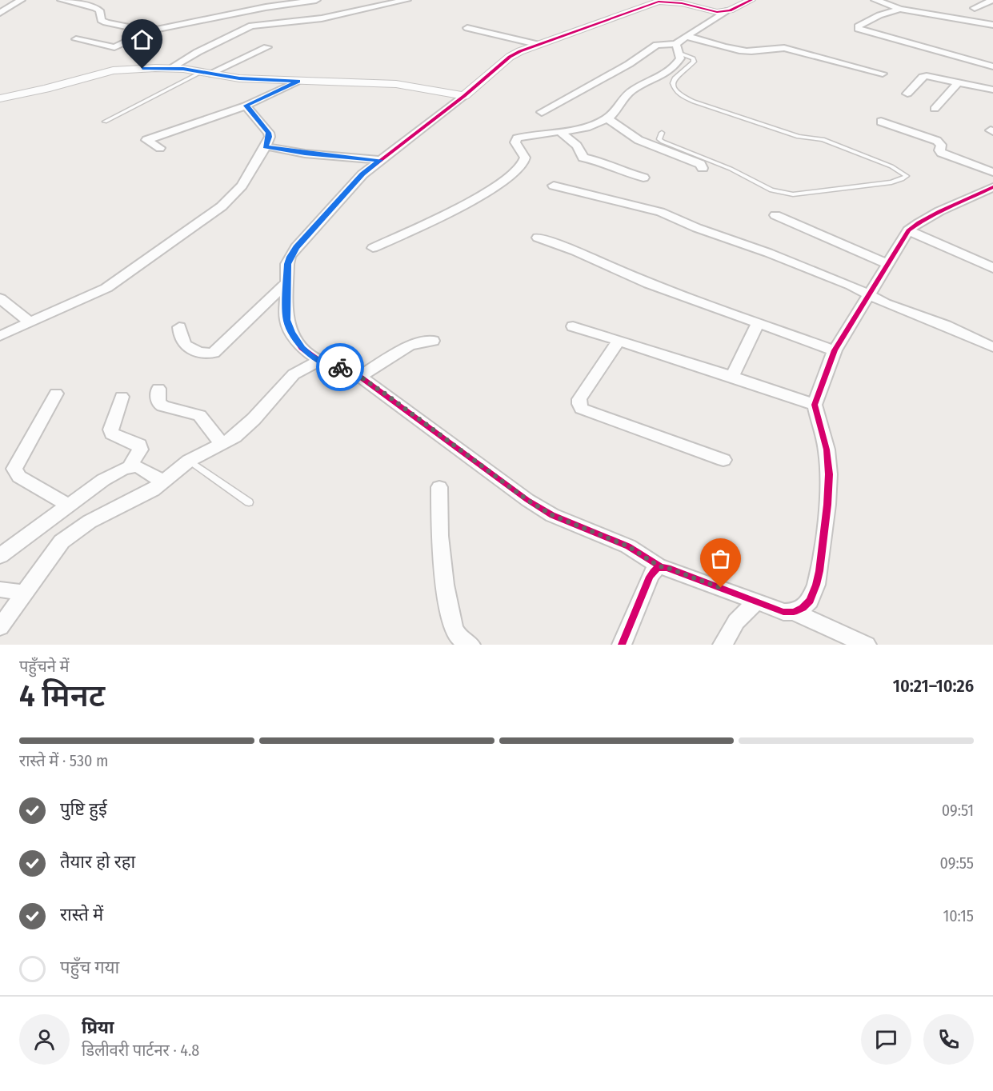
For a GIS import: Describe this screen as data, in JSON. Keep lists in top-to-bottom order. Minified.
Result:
{"page":{"heading":["4 मिनट","पहुँचने में","10:21–10:26"],"panel":["प्रिया","डिलीवरी पार्टनर · 4.8"],"bar":"रास्ते में · 530 m","list":[["पुष्टि हुई","09:51"],["तैयार हो रहा","09:55"],["रास्ते में","10:15"],"पहुँच गया"]}}
